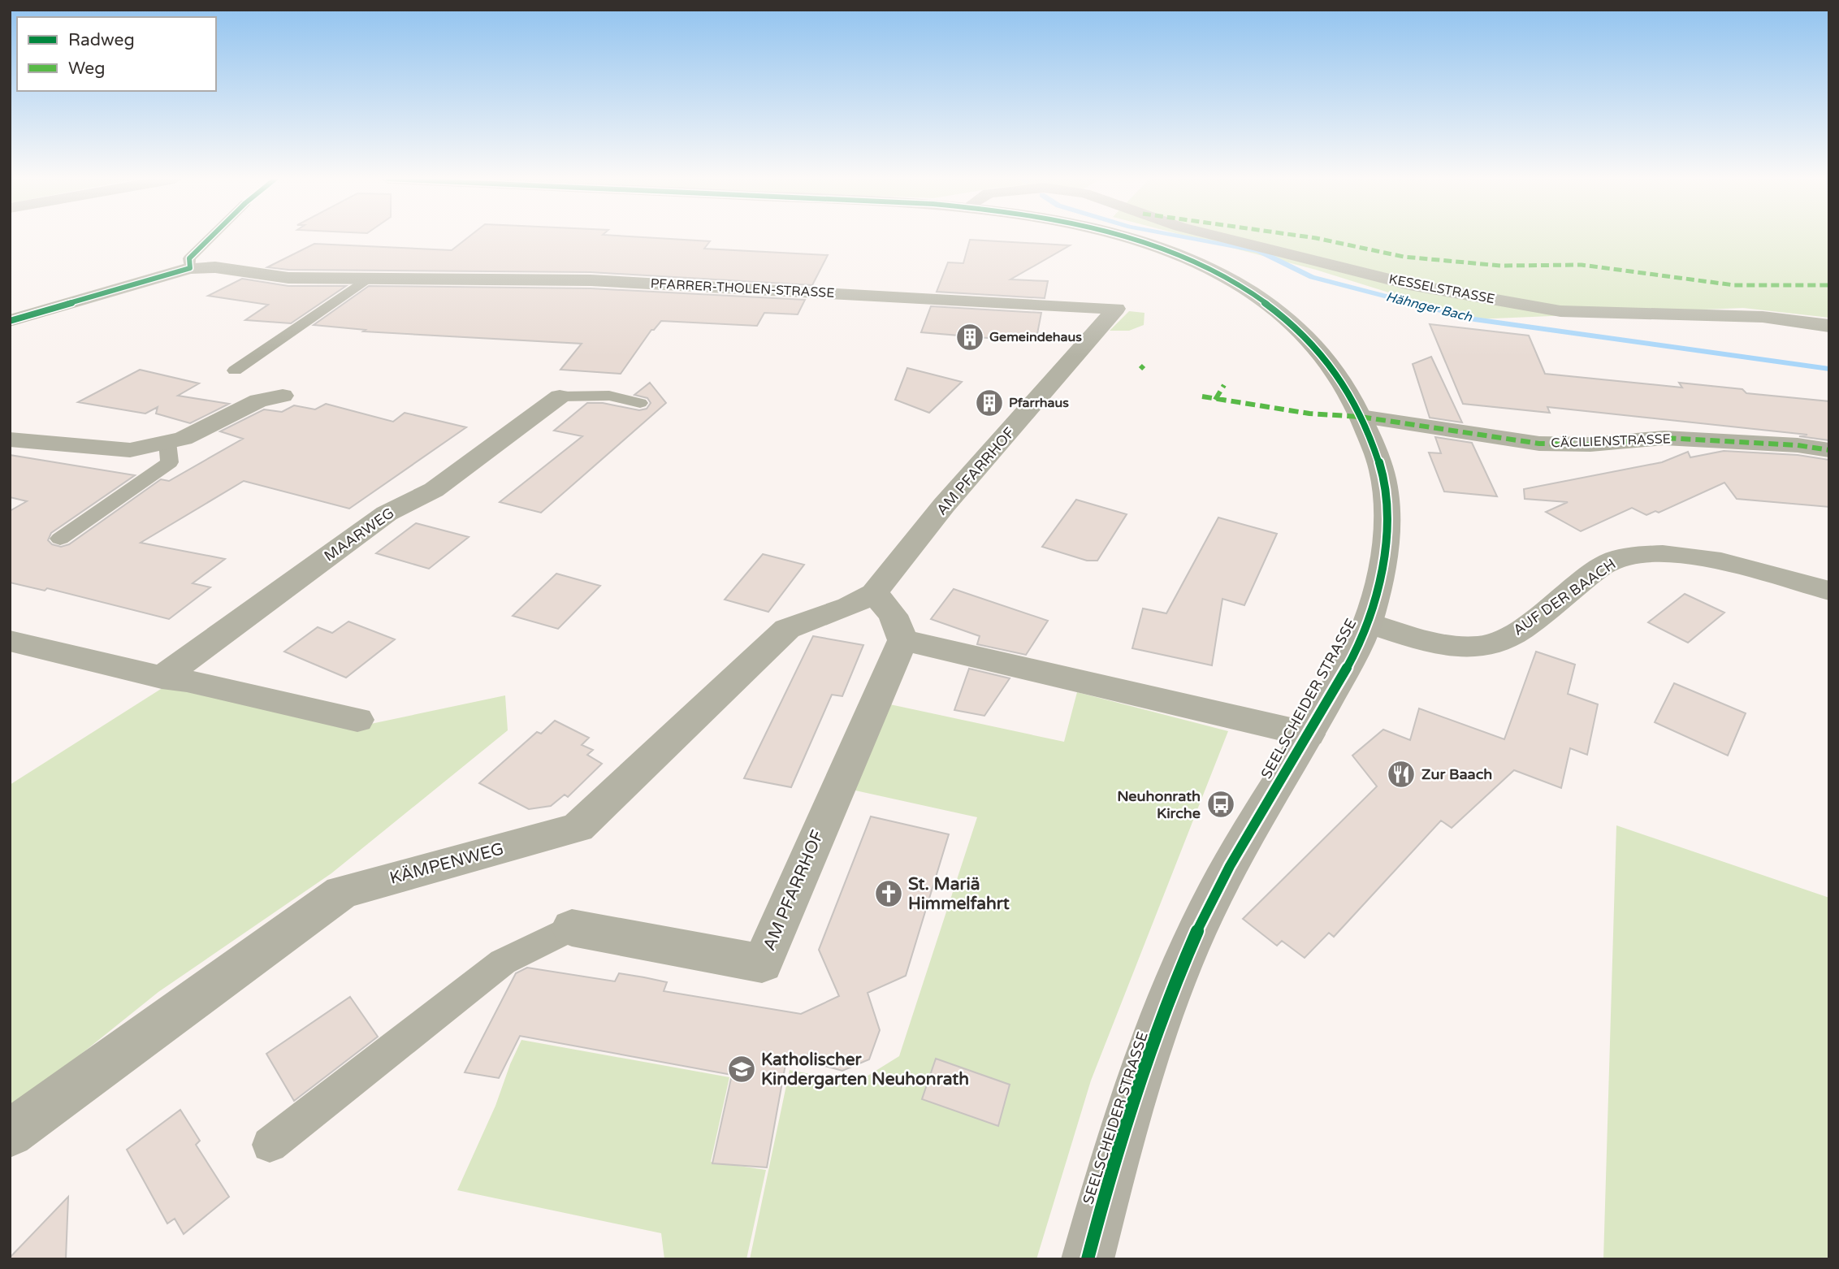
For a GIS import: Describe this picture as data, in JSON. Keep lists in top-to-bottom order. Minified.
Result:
{"streets":{"street":["PFARRER-THOLEN-STRASSE","KESSELSTRASSE","CÄCILIENSTRASSE","AM PFARRHOF","MAARWEG","AUF DER BAACH","SEELSCHEIDER STRASSE","KÄMPENWEG"]},"crossings":[["PFARRER-THOLEN-STRASSE","AM PFARRHOF"],["CÄCILIENSTRASSE","SEELSCHEIDER STRASSE"],["AM PFARRHOF","KÄMPENWEG"],["AUF DER BAACH","SEELSCHEIDER STRASSE"]],"water":["Hähnger Bach"],"places":{"building":["Gemeindehaus","Pfarrhaus"],"restaurant":["Zur Baach"],"bus stop":["Neuhonrath Kirche"],"church":["St. Mariä Himmelfahrt"],"school or university":["Katholischer Kindergarten Neuhonrath"]},"legend":["Radweg","Weg"]}
